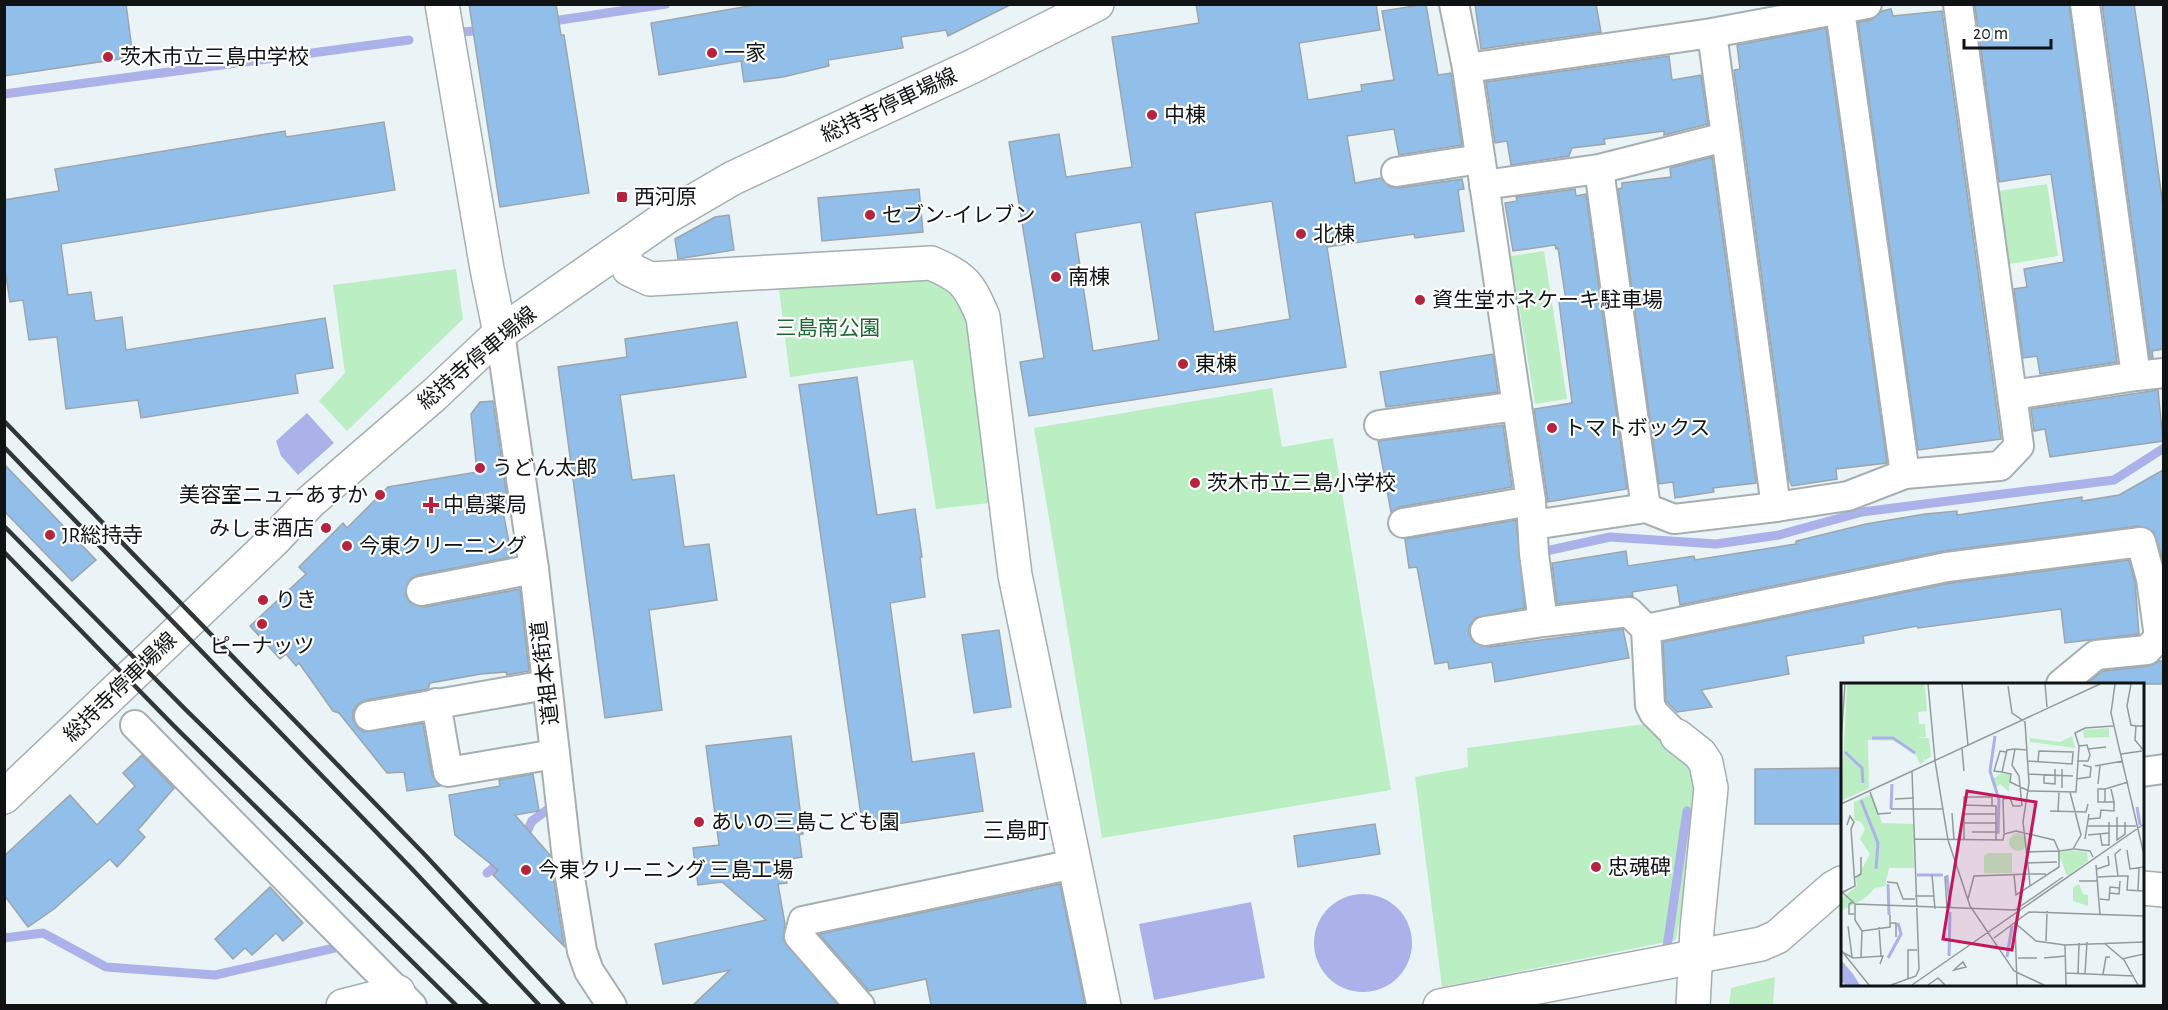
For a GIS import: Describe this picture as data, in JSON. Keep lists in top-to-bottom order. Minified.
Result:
{"streets":{"street":["総持寺停車場線","道祖本街道"]},"crossings":[["総持寺停車場線","道祖本街道"]],"districts":["三島町"],"parks":["三島南公園"],"places":{"other":["一家","茨木市立三島中学校","中棟","セブン-イレブン","北棟","南棟","資生堂ホネケーキ駐車場","東棟","トマトボックス","うどん太郎","茨木市立三島小学校","美容室ニューあすか","みしま酒店","JR総持寺","今東クリーニング","りき","ピーナッツ","あいの三島こども園","忠魂碑","今東クリーニング 三島工場"],"transit":["西河原"],"health":["中島薬局"]},"scale_bar":"20 m"}
